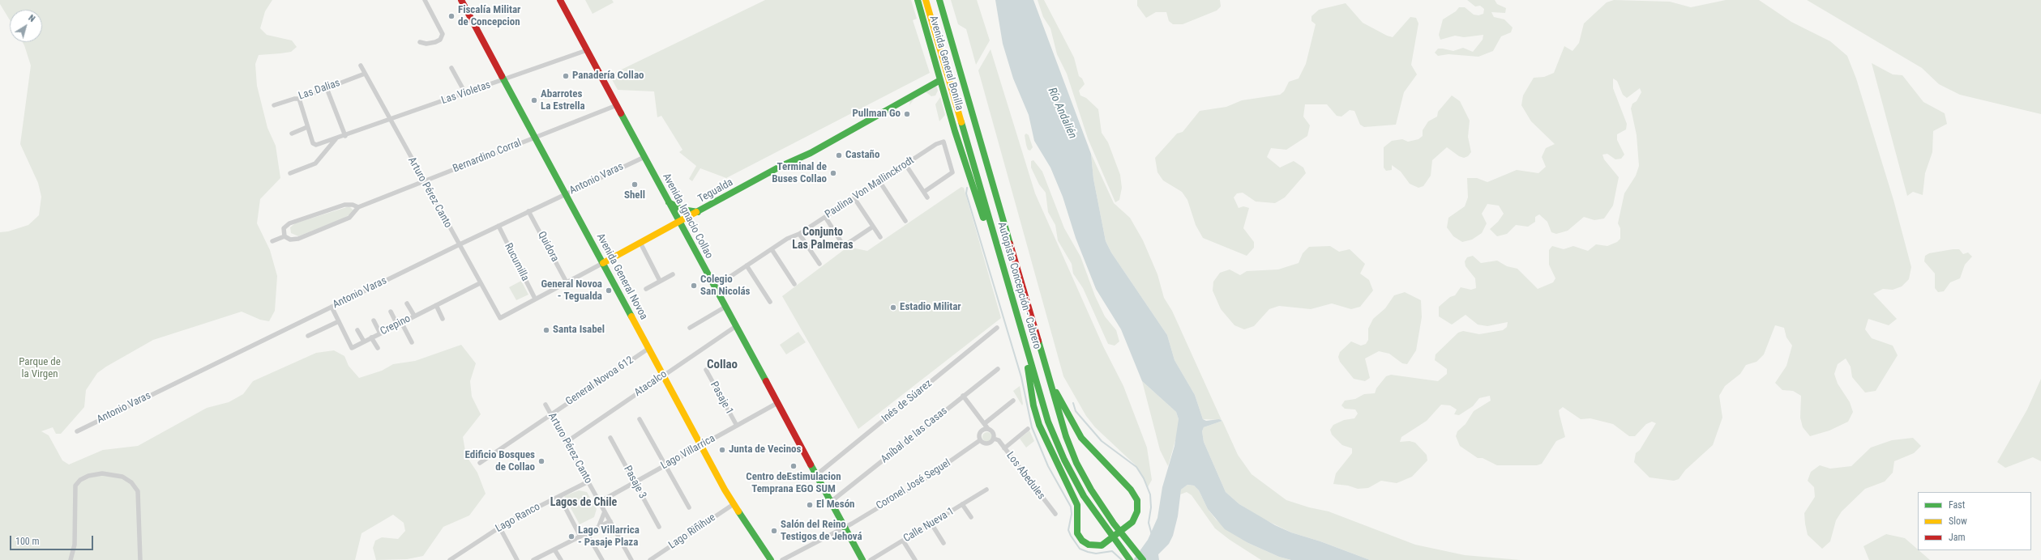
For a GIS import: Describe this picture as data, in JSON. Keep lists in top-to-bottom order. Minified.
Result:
{"streets":{"main road":["Avenida General Bonilla","Tegualda","Avenida Ignacio Collao","Avenida General Novoa","Autopista Concepción - Cabrero"],"street":["Las Dalias","Las Violetas","Bernardino Corral","Antonio Varas","Paulina Von Mallinckrodt","Arturo Pérez Canto","Quidora","Rucumilla","Crepino","General Novoa 612","Atacalco","Pasaje 1","Inés de Súarez","Aníbal de las Casas","Lago Villarrica","Los Abedules","Pasaje 3","Coronel José Seguel","Lago Ranco","Calle Nueva 1","Lago Riñihue"]},"crossings":[["Avenida General Bonilla","Tegualda"],["Avenida General Bonilla","Autopista Concepción - Cabrero"],["Las Dalias","Arturo Pérez Canto"],["Las Violetas","Arturo Pérez Canto"],["Las Violetas","Avenida Ignacio Collao"],["Las Violetas","Avenida General Novoa"],["Bernardino Corral","Arturo Pérez Canto"],["Bernardino Corral","Avenida Ignacio Collao"],["Bernardino Corral","Avenida General Novoa"],["Antonio Varas","Arturo Pérez Canto"],["Antonio Varas","Avenida Ignacio Collao"],["Antonio Varas","Quidora"],["Antonio Varas","Rucumilla"],["Antonio Varas","Avenida General Novoa"],["Antonio Varas","Crepino"],["Paulina Von Mallinckrodt","Avenida Ignacio Collao"],["Tegualda","Arturo Pérez Canto"],["Tegualda","Avenida Ignacio Collao"],["Tegualda","Quidora"],["Tegualda","Rucumilla"],["Tegualda","Avenida General Novoa"],["Arturo Pérez Canto","Crepino"],["Arturo Pérez Canto","General Novoa 612"],["Arturo Pérez Canto","Atacalco"],["Arturo Pérez Canto","Lago Villarrica"],["Arturo Pérez Canto","Lago Ranco"],["Avenida Ignacio Collao","Atacalco"],["Avenida Ignacio Collao","Inés de Súarez"],["Avenida Ignacio Collao","Aníbal de las Casas"],["Avenida Ignacio Collao","Lago Villarrica"],["Avenida Ignacio Collao","Coronel José Seguel"],["Avenida General Novoa","General Novoa 612"],["Avenida General Novoa","Atacalco"],["Avenida General Novoa","Lago Villarrica"],["Avenida General Novoa","Lago Riñihue"],["Pasaje 1","Lago Villarrica"],["Lago Villarrica","Pasaje 3"],["Los Abedules","Coronel José Seguel"]],"districts":["Conjunto Las Palmeras","Collao","Lagos de Chile"],"water":["Río Andalién"],"parks":["Parque de la Virgen"],"places":["Fiscalía Militar de Concepcion","Panadería Collao","Abarrotes La Estrella","Pullman Go","Castaño","Terminal de Buses Collao","Shell","Colegio San Nicolás","General Novoa - Tegualda","Estadio Militar","Santa Isabel","Junta de Vecinos","Edificio Bosques de Collao","Centro deEstimulacion Temprana EGO SUM","El Mesón","Salón del Reino Testigos de Jehová","Lago Villarrica - Pasaje Plaza"],"legend":["Fast","Slow","Jam"],"scale_bar":"100 m","north":"top right"}
